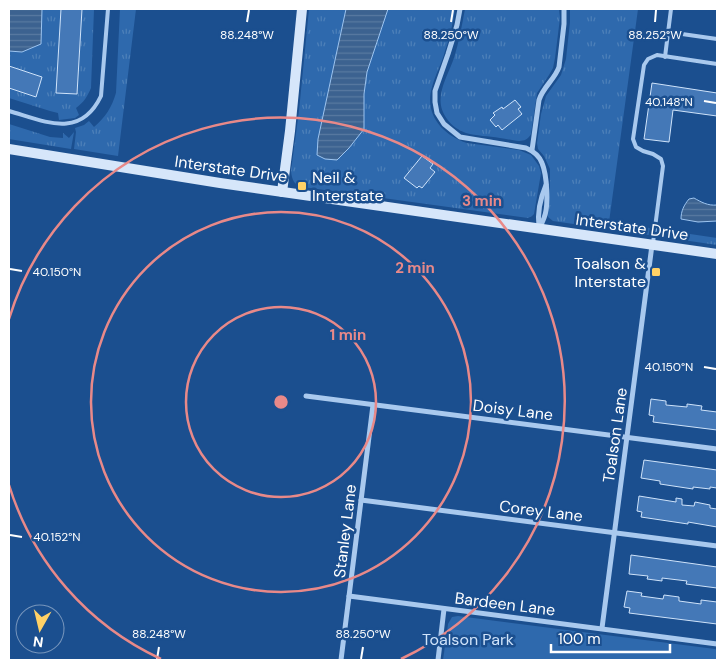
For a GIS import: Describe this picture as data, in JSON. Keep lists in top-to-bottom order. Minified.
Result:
{"streets":{"main road":["Interstate Drive"],"street":["Doisy Lane","Toalson Lane","Corey Lane","Stanley Lane","Bardeen Lane"]},"crossings":[["Interstate Drive","Toalson Lane"],["Doisy Lane","Toalson Lane"],["Doisy Lane","Stanley Lane"],["Toalson Lane","Corey Lane"],["Toalson Lane","Bardeen Lane"],["Corey Lane","Stanley Lane"],["Stanley Lane","Bardeen Lane"]],"parks":["Toalson Park"],"places":{"transit":["Neil & Interstate","Toalson & Interstate"]},"scale_bar":"100 m","north":"bottom","coordinates":["88.248°W","88.250°W","88.252°W","40.148°N","40.150°N","40.152°N"],"rings":["3 min","2 min","1 min"]}
